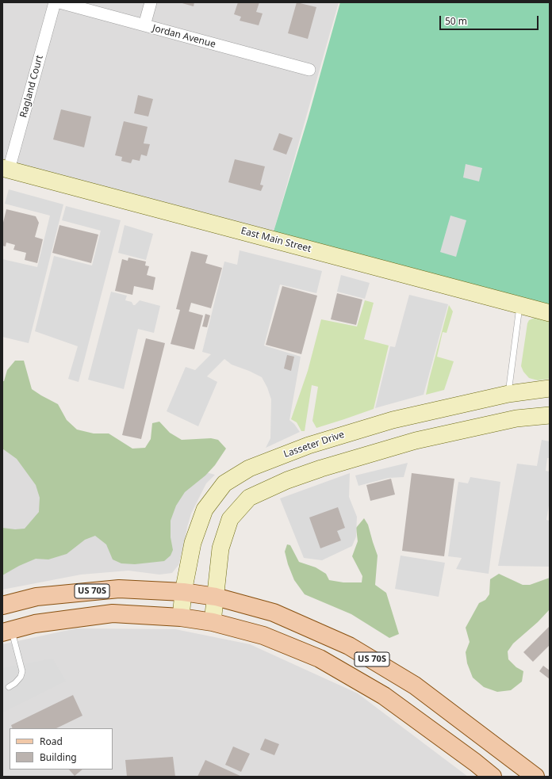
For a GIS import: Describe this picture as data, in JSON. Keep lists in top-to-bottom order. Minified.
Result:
{"streets":{"main road":["US 70S"],"street":["Jordan Avenue","Ragland Court","East Main Street","Lasseter Drive"]},"crossings":[["Ragland Court","East Main Street"],["Lasseter Drive","US 70S"]],"legend":["Road","Building"],"scale_bar":"50 m"}
